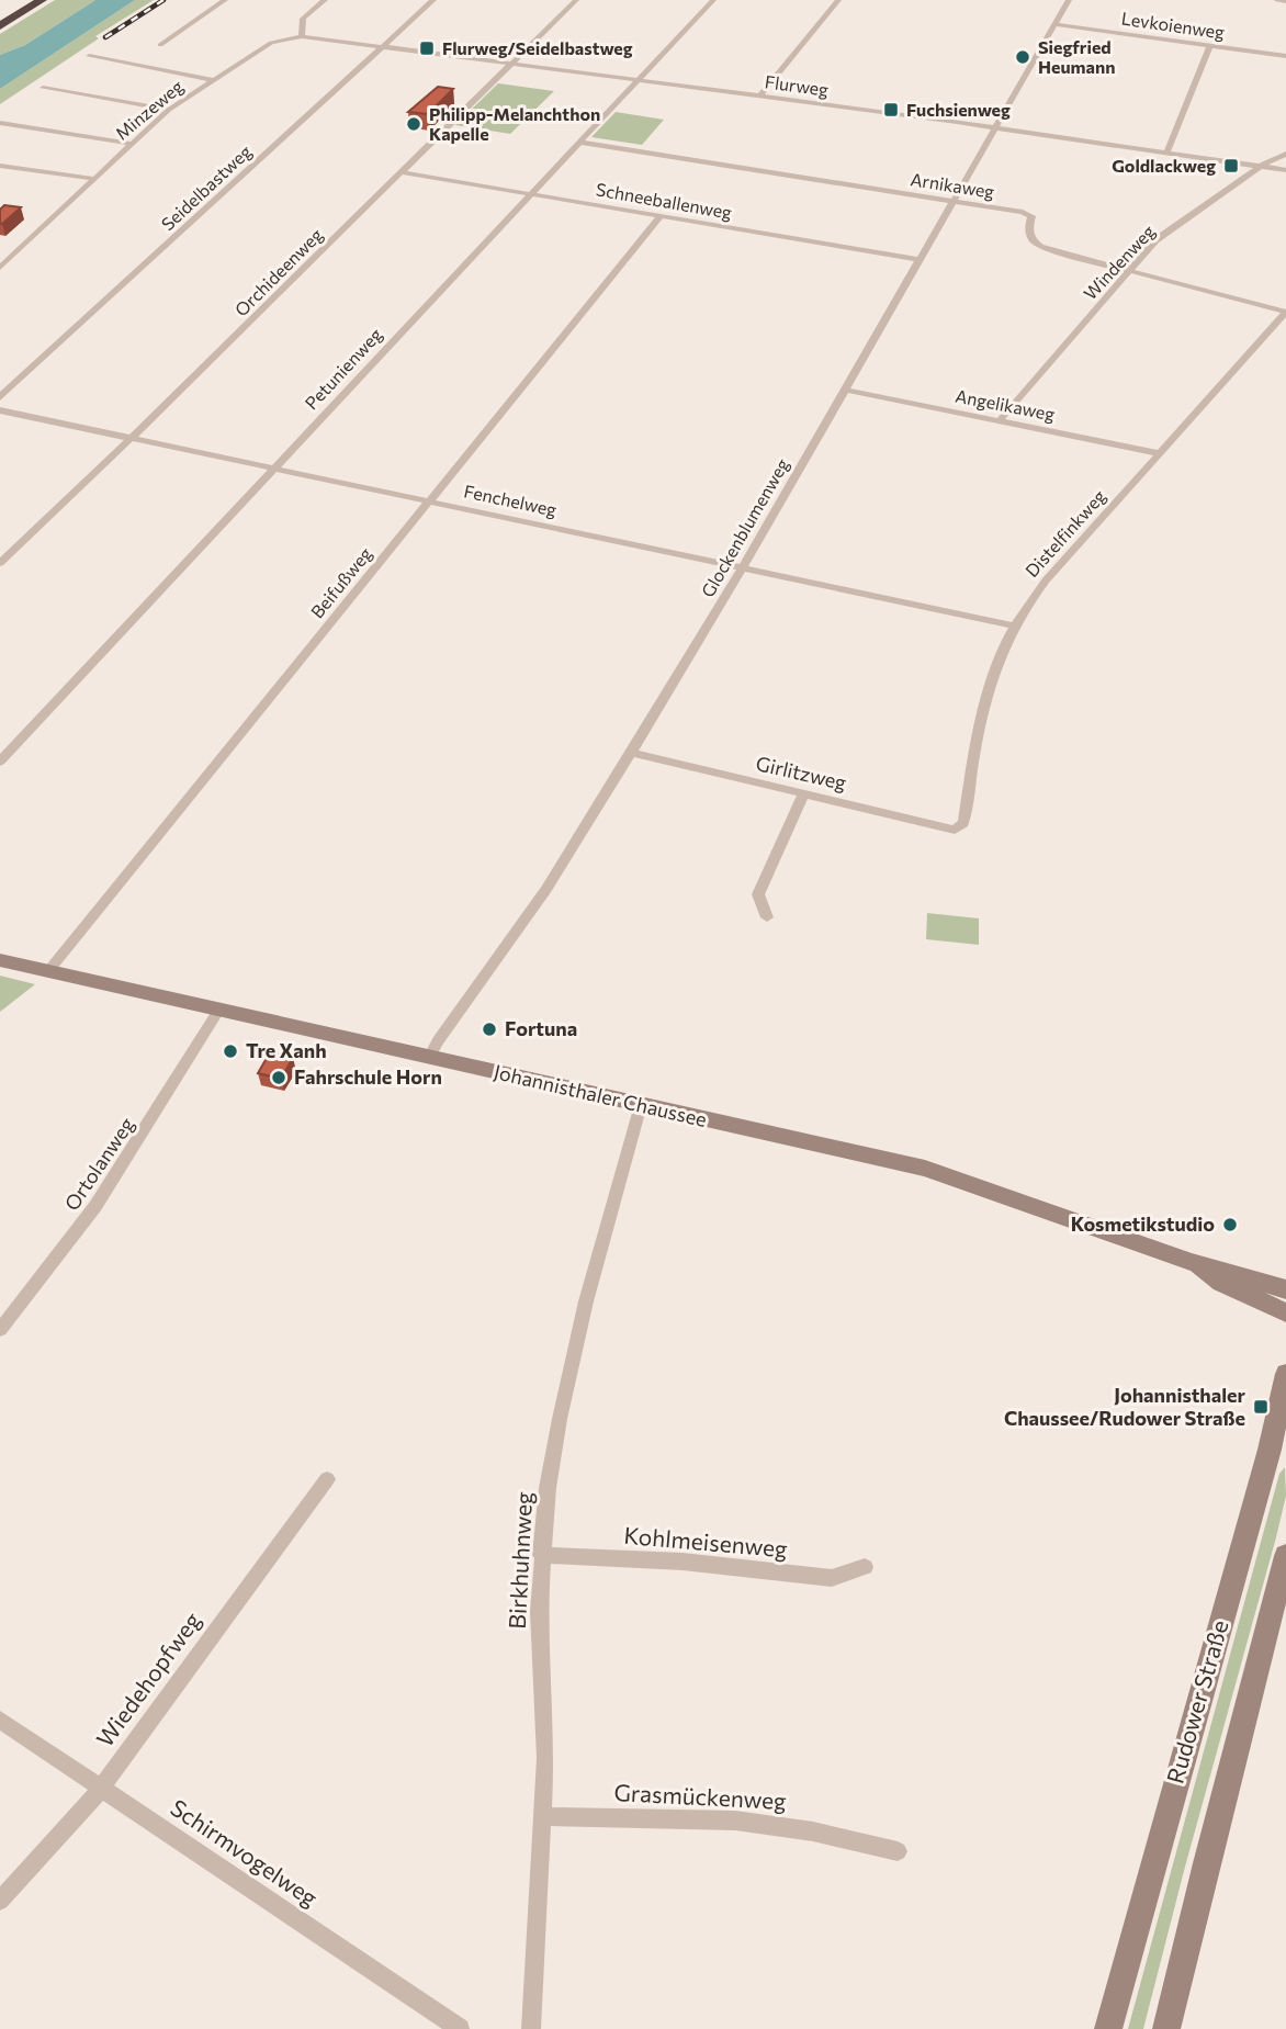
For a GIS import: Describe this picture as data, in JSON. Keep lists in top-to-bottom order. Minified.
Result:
{"streets":{"street":["Levkoienweg","Flurweg","Minzeweg","Arnikaweg","Seidelbastweg","Schneeballenweg","Windenweg","Orchideenweg","Petunienweg","Angelikaweg","Fenchelweg","Glockenblumenweg","Distelfinkweg","Beifußweg","Girlitzweg","Johannisthaler Chaussee","Ortolanweg","Kohlmeisenweg","Birkhuhnweg","Wiedehopfweg","Rudower Straße","Grasmückenweg","Schirmvogelweg"]},"crossings":[["Levkoienweg","Glockenblumenweg"],["Flurweg","Minzeweg"],["Flurweg","Seidelbastweg"],["Flurweg","Windenweg"],["Flurweg","Orchideenweg"],["Flurweg","Petunienweg"],["Flurweg","Glockenblumenweg"],["Arnikaweg","Windenweg"],["Arnikaweg","Petunienweg"],["Arnikaweg","Glockenblumenweg"],["Arnikaweg","Distelfinkweg"],["Schneeballenweg","Orchideenweg"],["Schneeballenweg","Petunienweg"],["Schneeballenweg","Glockenblumenweg"],["Schneeballenweg","Beifußweg"],["Windenweg","Angelikaweg"],["Orchideenweg","Fenchelweg"],["Petunienweg","Fenchelweg"],["Angelikaweg","Glockenblumenweg"],["Angelikaweg","Distelfinkweg"],["Fenchelweg","Glockenblumenweg"],["Fenchelweg","Distelfinkweg"],["Fenchelweg","Beifußweg"],["Glockenblumenweg","Girlitzweg"],["Glockenblumenweg","Johannisthaler Chaussee"],["Distelfinkweg","Girlitzweg"],["Beifußweg","Johannisthaler Chaussee"],["Johannisthaler Chaussee","Ortolanweg"],["Johannisthaler Chaussee","Birkhuhnweg"],["Kohlmeisenweg","Birkhuhnweg"],["Birkhuhnweg","Grasmückenweg"],["Wiedehopfweg","Schirmvogelweg"]],"places":{"transit":["Flurweg/Seidelbastweg","Fuchsienweg","Goldlackweg","Johannisthaler Chaussee/Rudower Straße"],"other":["Siegfried Heumann","Philipp-Melanchthon Kapelle","Fortuna","Tre Xanh","Fahrschule Horn","Kosmetikstudio"]}}
